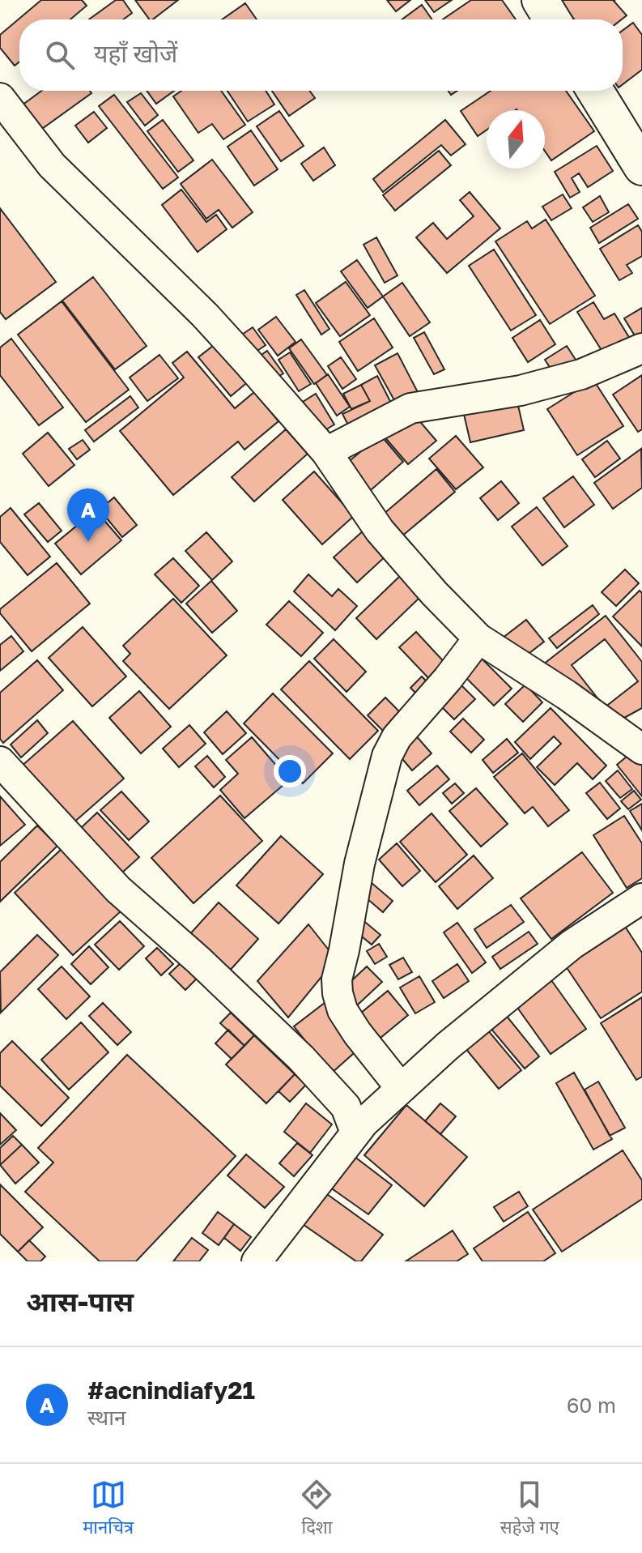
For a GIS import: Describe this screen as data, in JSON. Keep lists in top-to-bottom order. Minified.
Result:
{"north":"top","page":{"search":"यहाँ खोजें","pins":"A","heading":"आस-पास","list":[{"mark":"A","name":"#acnindiafy21","note":"स्थान","value":"60 m"}],"nav":["मानचित्र","दिशा","सहेजे गए"]}}
